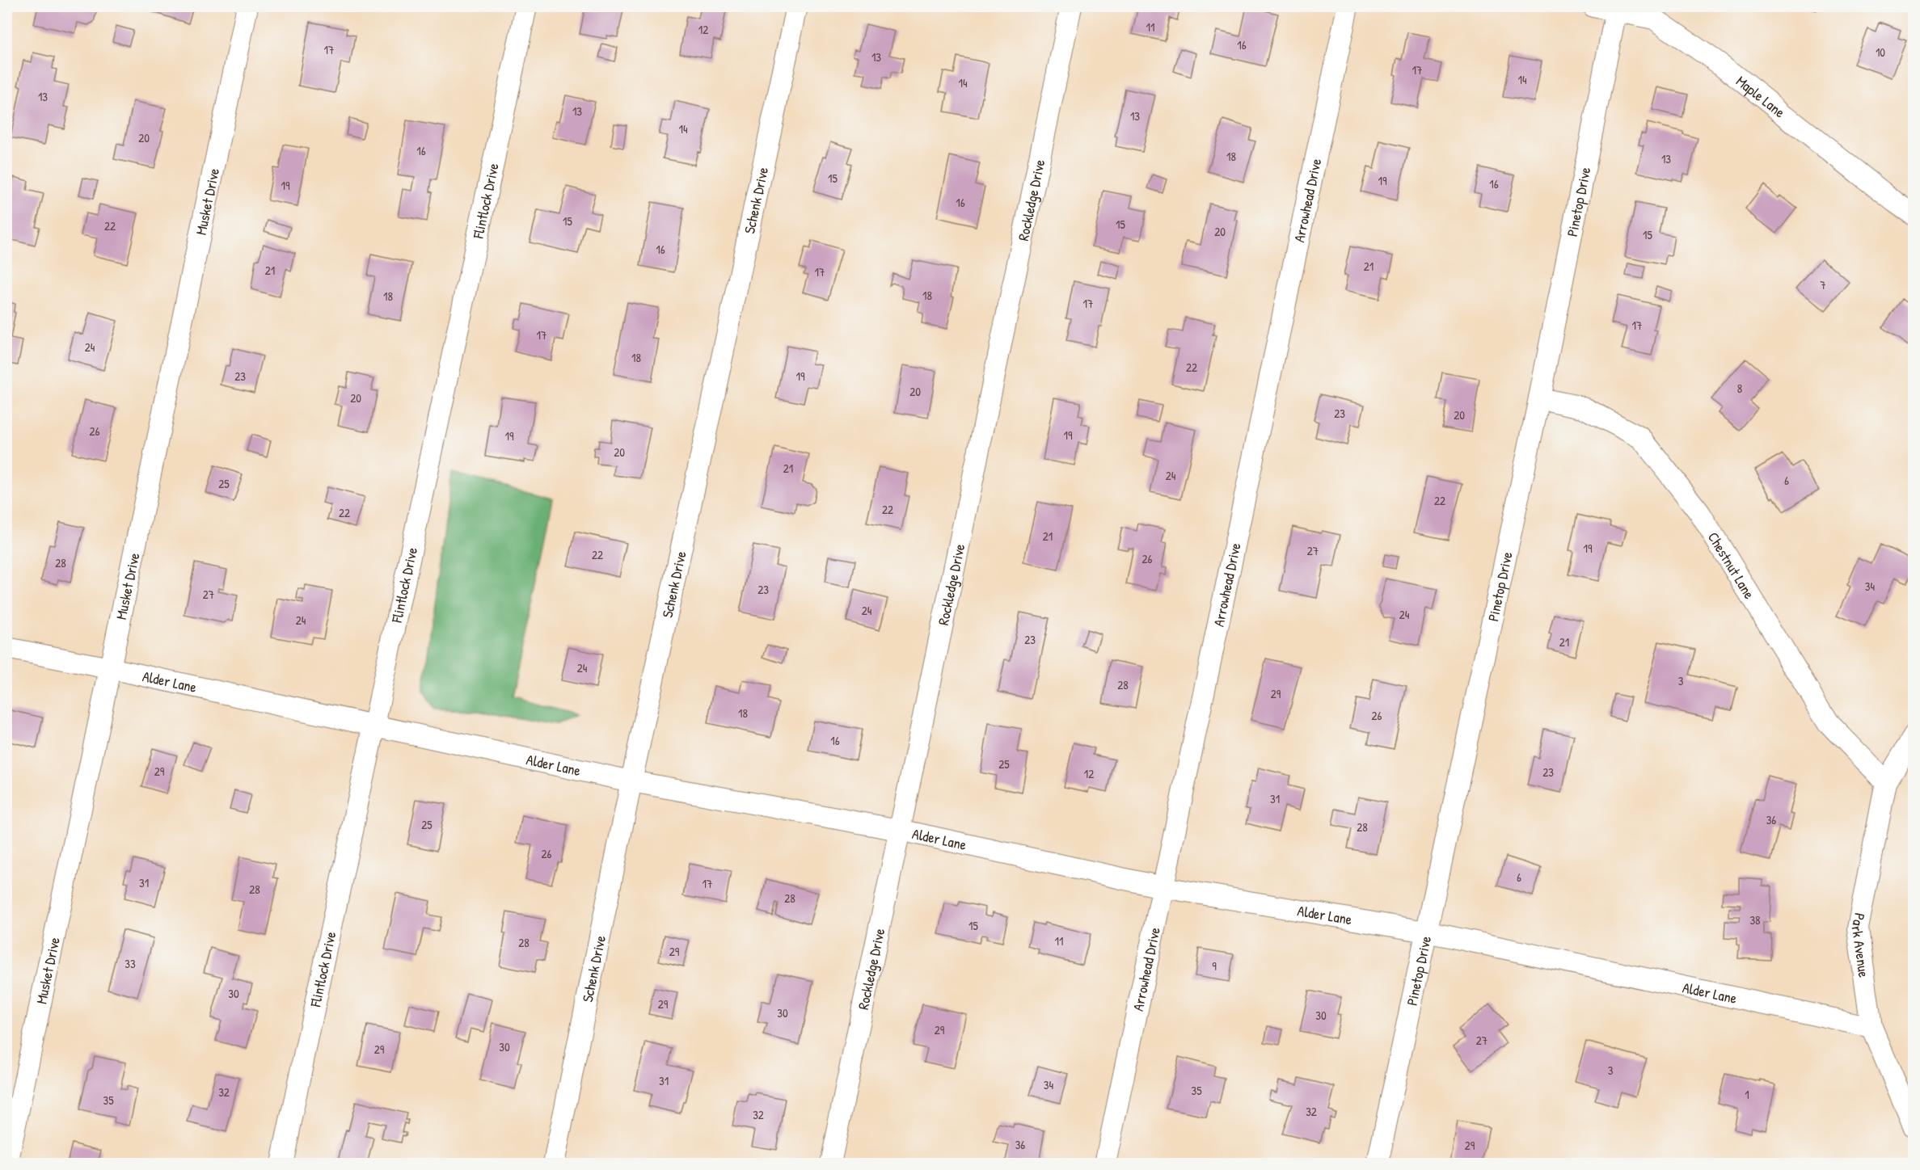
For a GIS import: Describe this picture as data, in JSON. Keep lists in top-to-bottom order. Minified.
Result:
{"streets":{"street":["Maple Lane","Musket Drive","Flintlock Drive","Schenk Drive","Rockledge Drive","Arrowhead Drive","Pinetop Drive","Chestnut Lane","Alder Lane","Park Avenue"]},"crossings":[["Maple Lane","Pinetop Drive"],["Musket Drive","Alder Lane"],["Flintlock Drive","Alder Lane"],["Schenk Drive","Alder Lane"],["Rockledge Drive","Alder Lane"],["Arrowhead Drive","Alder Lane"],["Pinetop Drive","Chestnut Lane"],["Pinetop Drive","Alder Lane"],["Chestnut Lane","Park Avenue"],["Alder Lane","Park Avenue"]],"house_numbers":["11","12","16","17","10","13","17","14","14","13","13","13","14","20","16","18","13","15","19","16","19","16","15","15","22","20","15","16","21","21","17","7","18","18","17","17","17","24","18","22","23","19","8","20","20","23","20","26","19","19","20","21","24","6","25","22","22","22","21","19","27","22","26","28","34","23","27","24","24","24","23","21","24","3","28","29","18","26","16","25","29","23","12","31","36","25","28","26","6","31","17","28","28","38","15","11","28","29","33","9","30","29","30","30","29","27","30","29","3","31","34","35","32","1","35","32","32","36","29"]}
